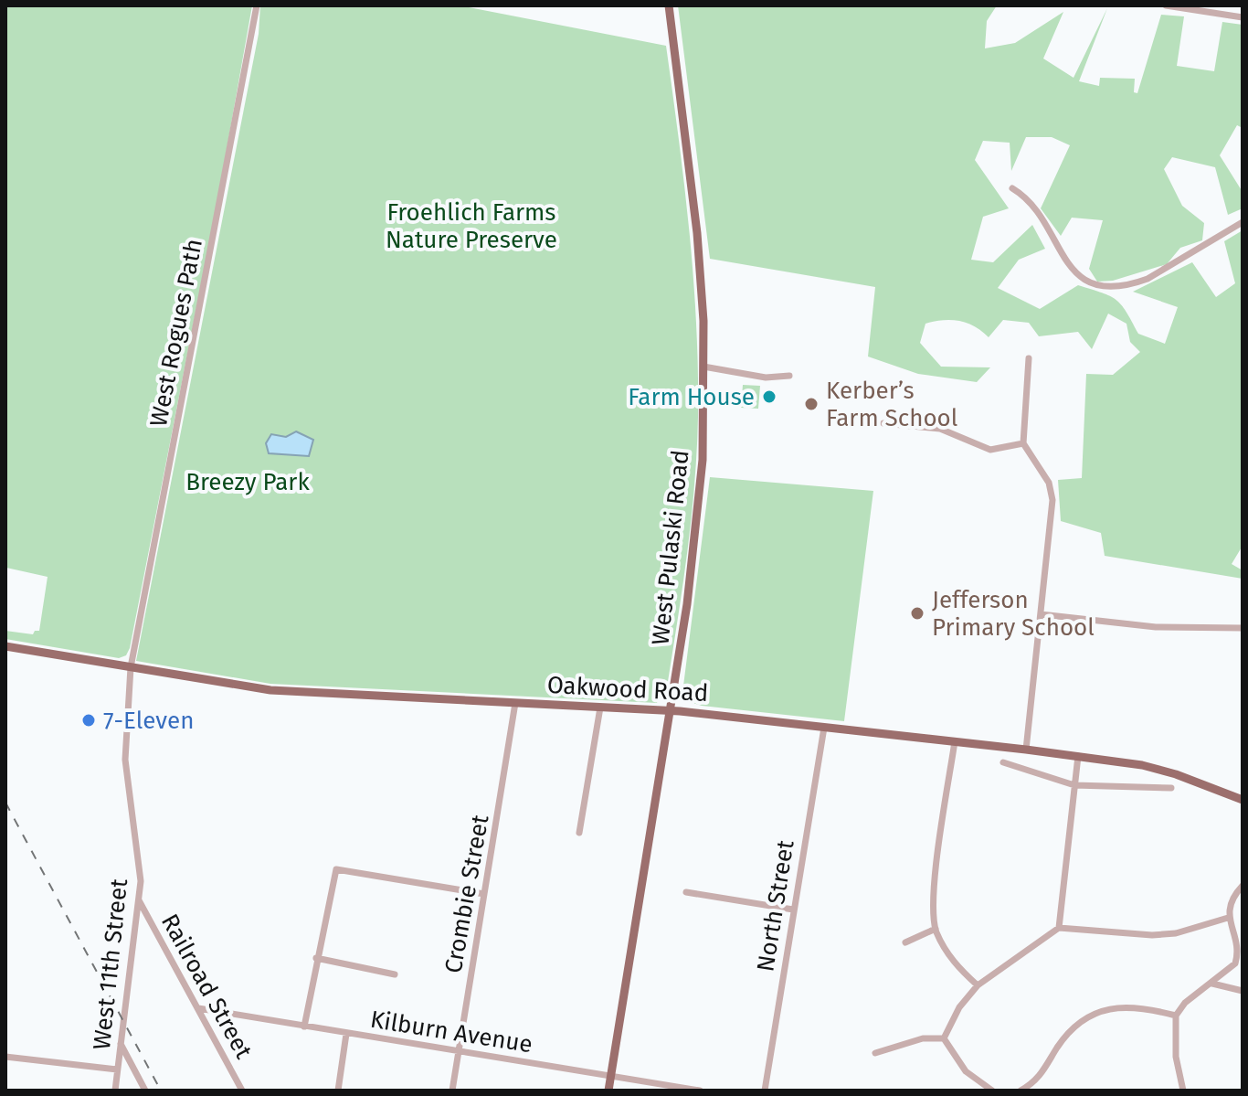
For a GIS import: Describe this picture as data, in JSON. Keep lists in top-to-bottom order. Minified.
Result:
{"streets":{"main road":["West Pulaski Road","Oakwood Road"],"street":["West Rogues Path","Crombie Street","North Street","West 11th Street","Railroad Street","Kilburn Avenue"]},"crossings":[["West Rogues Path","Oakwood Road"],["West Rogues Path","West 11th Street"],["West Pulaski Road","Oakwood Road"],["West Pulaski Road","Kilburn Avenue"],["Oakwood Road","Crombie Street"],["Oakwood Road","North Street"],["Oakwood Road","West 11th Street"],["Crombie Street","Kilburn Avenue"],["West 11th Street","Railroad Street"],["Railroad Street","Kilburn Avenue"]],"parks":["Froehlich Farms Nature Preserve","Breezy Park"],"places":["Farm House","Kerber’s Farm School","Jefferson Primary School","7-Eleven"]}
